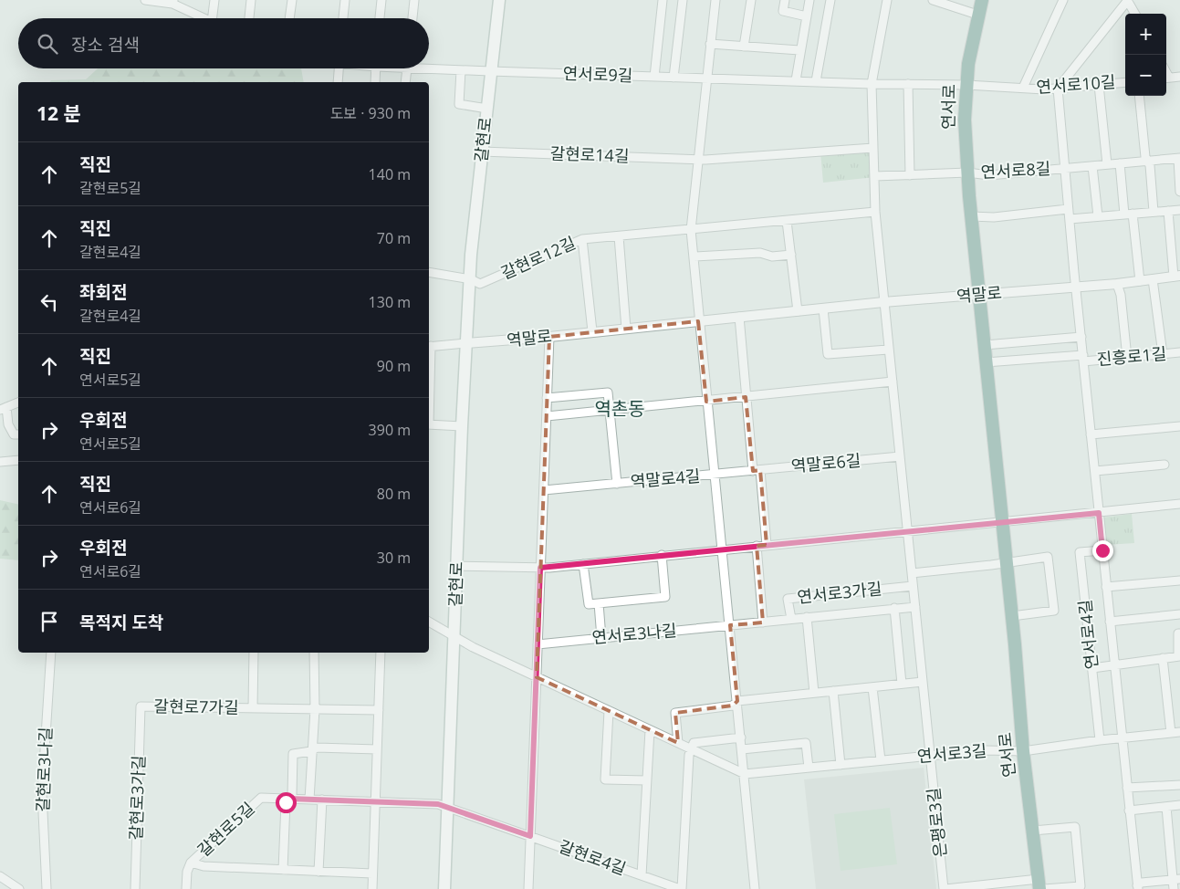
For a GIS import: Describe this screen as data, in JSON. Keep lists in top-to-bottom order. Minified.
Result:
{"streets":{"main road":["연서로","갈현로"],"street":["연서로9길","연서로10길","갈현로14길","연서로8길","갈현로12길","역말로","진흥로1길","역말로6길","역말로4길","연서로3가길","연서로3나길","연서로4길","갈현로7가길","연서로3길","갈현로3나길","갈현로3가길","은평로3길","갈현로5길","갈현로4길"]},"crossings":[["연서로9길","연서로10길"],["연서로9길","연서로"],["연서로9길","갈현로"],["연서로10길","연서로"],["연서로10길","연서로8길"],["연서로","연서로8길"],["연서로","역말로"],["연서로","연서로3길"],["갈현로","갈현로14길"],["갈현로","갈현로12길"],["갈현로","역말로"],["갈현로","갈현로5길"],["갈현로","갈현로4길"],["역말로","역말로4길"],["역말로6길","역말로4길"],["연서로3가길","연서로3나길"],["갈현로7가길","갈현로3가길"],["연서로3길","은평로3길"],["갈현로5길","갈현로4길"]],"districts":["역촌동"],"page":{"map_buttons":["+","−"],"search":"장소 검색","heading":["12 분","도보 · 930 m"],"list":[["직진","갈현로5길","140 m"],["직진","갈현로4길","70 m"],["좌회전","갈현로4길","130 m"],["직진","연서로5길","90 m"],["우회전","연서로5길","390 m"],["직진","연서로6길","80 m"],["우회전","연서로6길","30 m"],"목적지 도착"]}}
